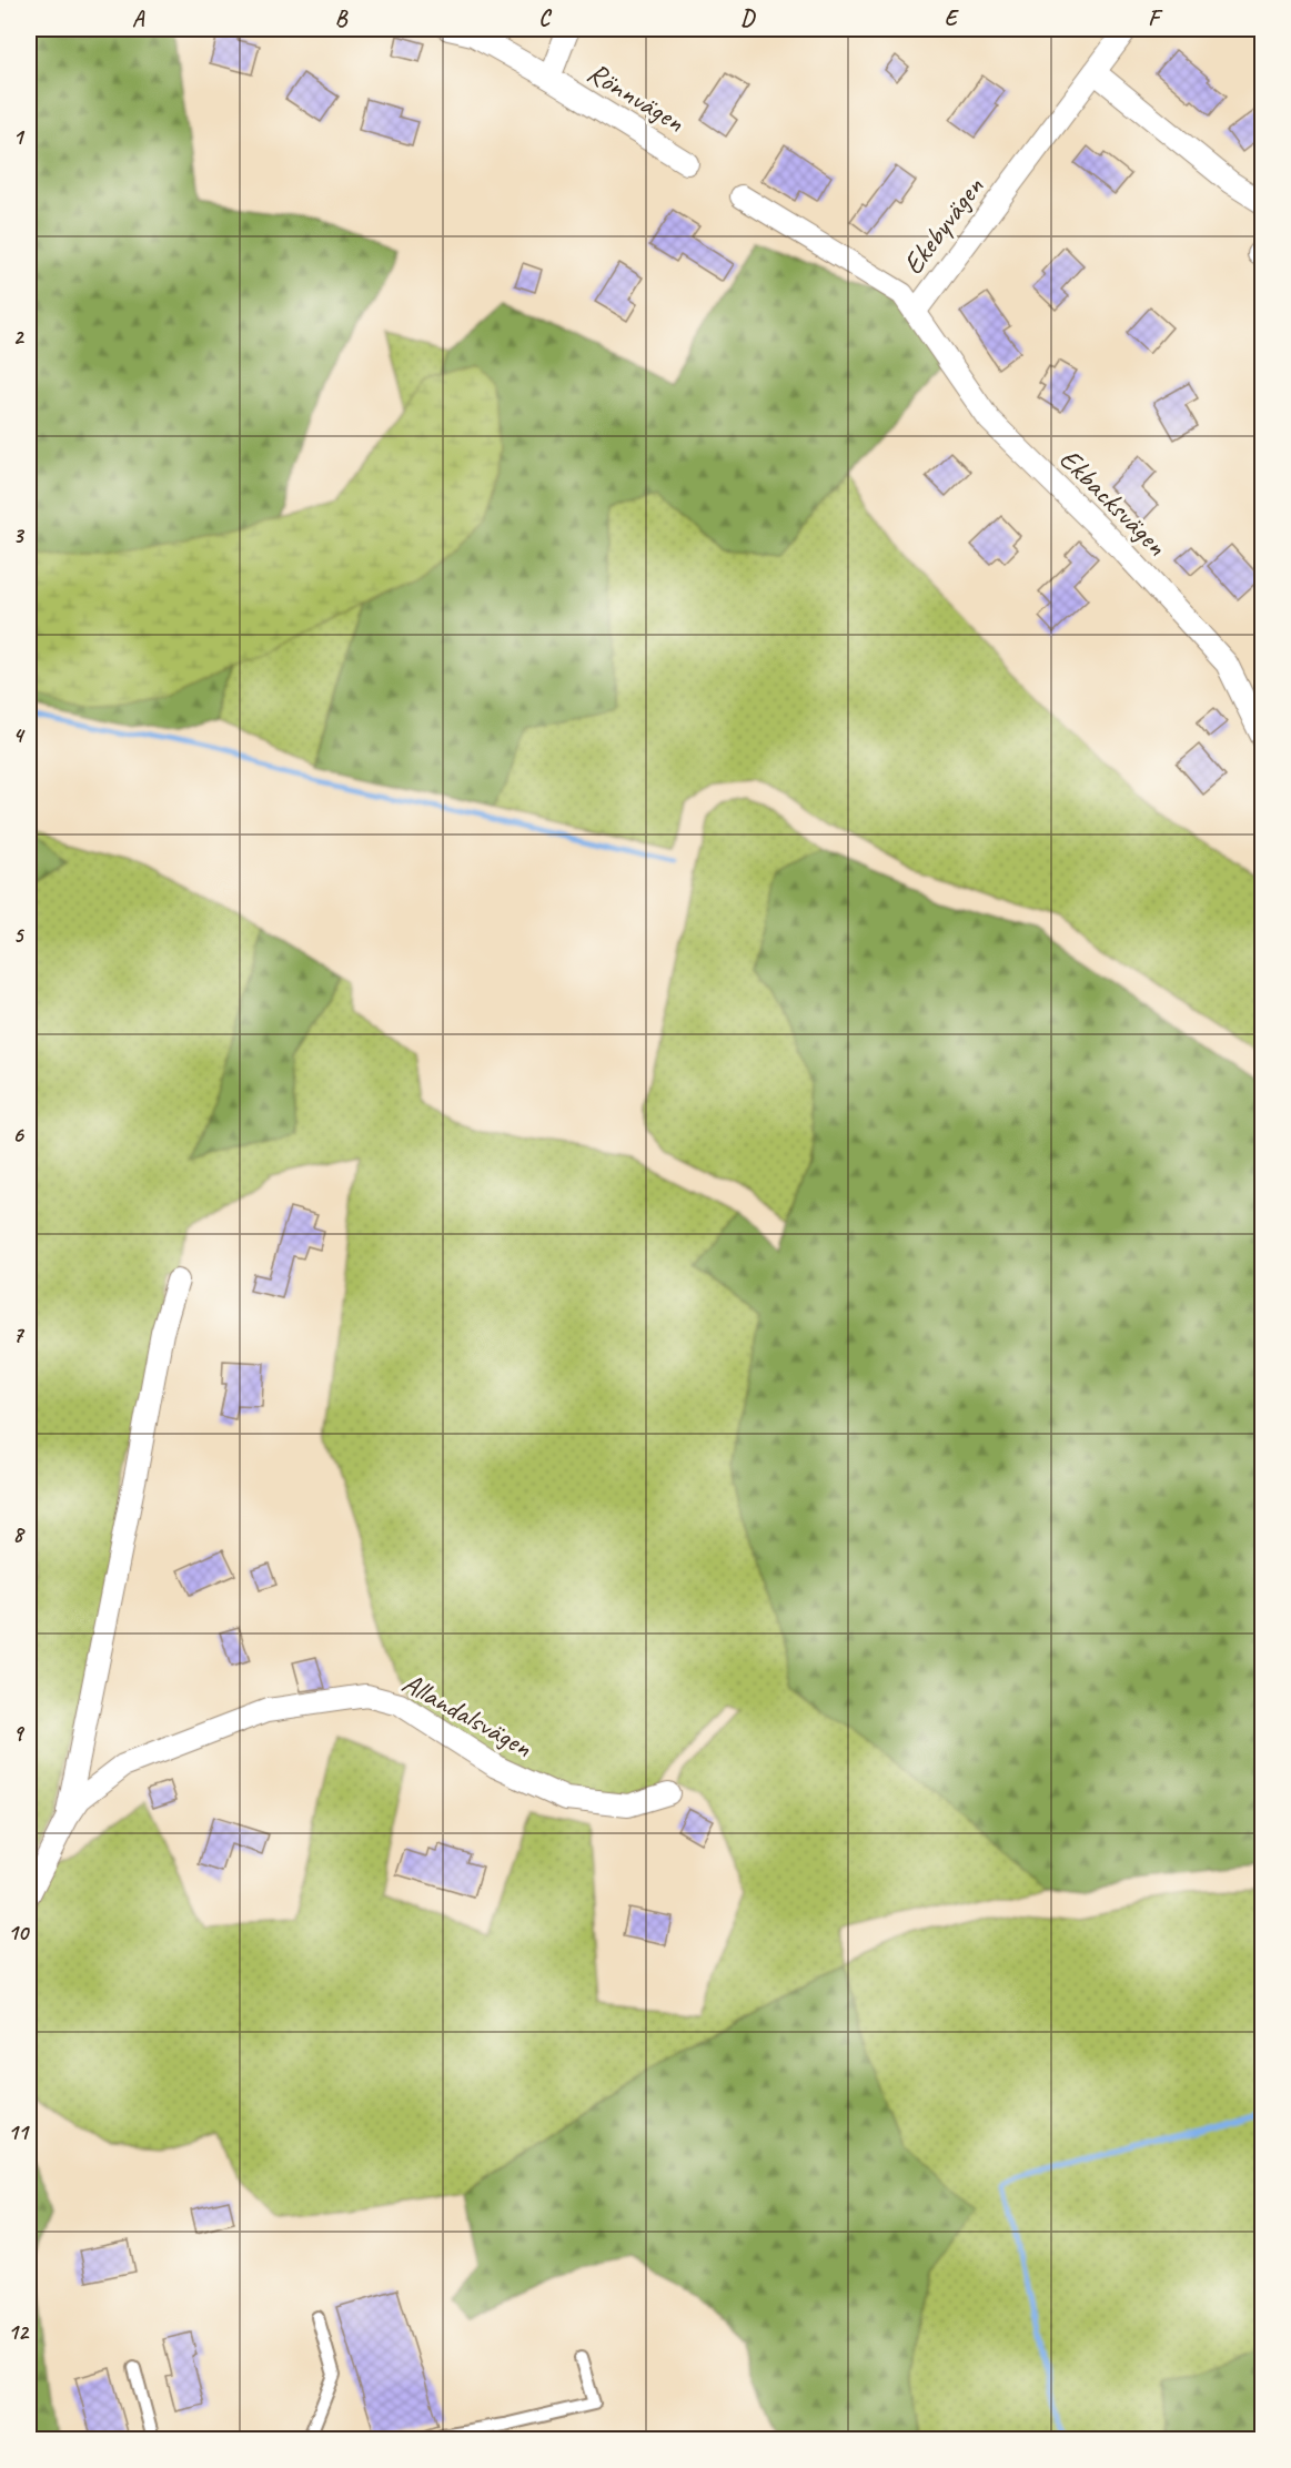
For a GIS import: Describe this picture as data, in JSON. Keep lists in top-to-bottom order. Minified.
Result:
{"streets":{"street":["Rönnvägen","Ekebyvägen","Ekbacksvägen","Allandalsvägen"]},"crossings":[["Ekebyvägen","Ekbacksvägen"]],"grid":{"columns":["A","B","C","D","E","F"],"rows":["1","2","3","4","5","6","7","8","9","10","11","12"]}}
